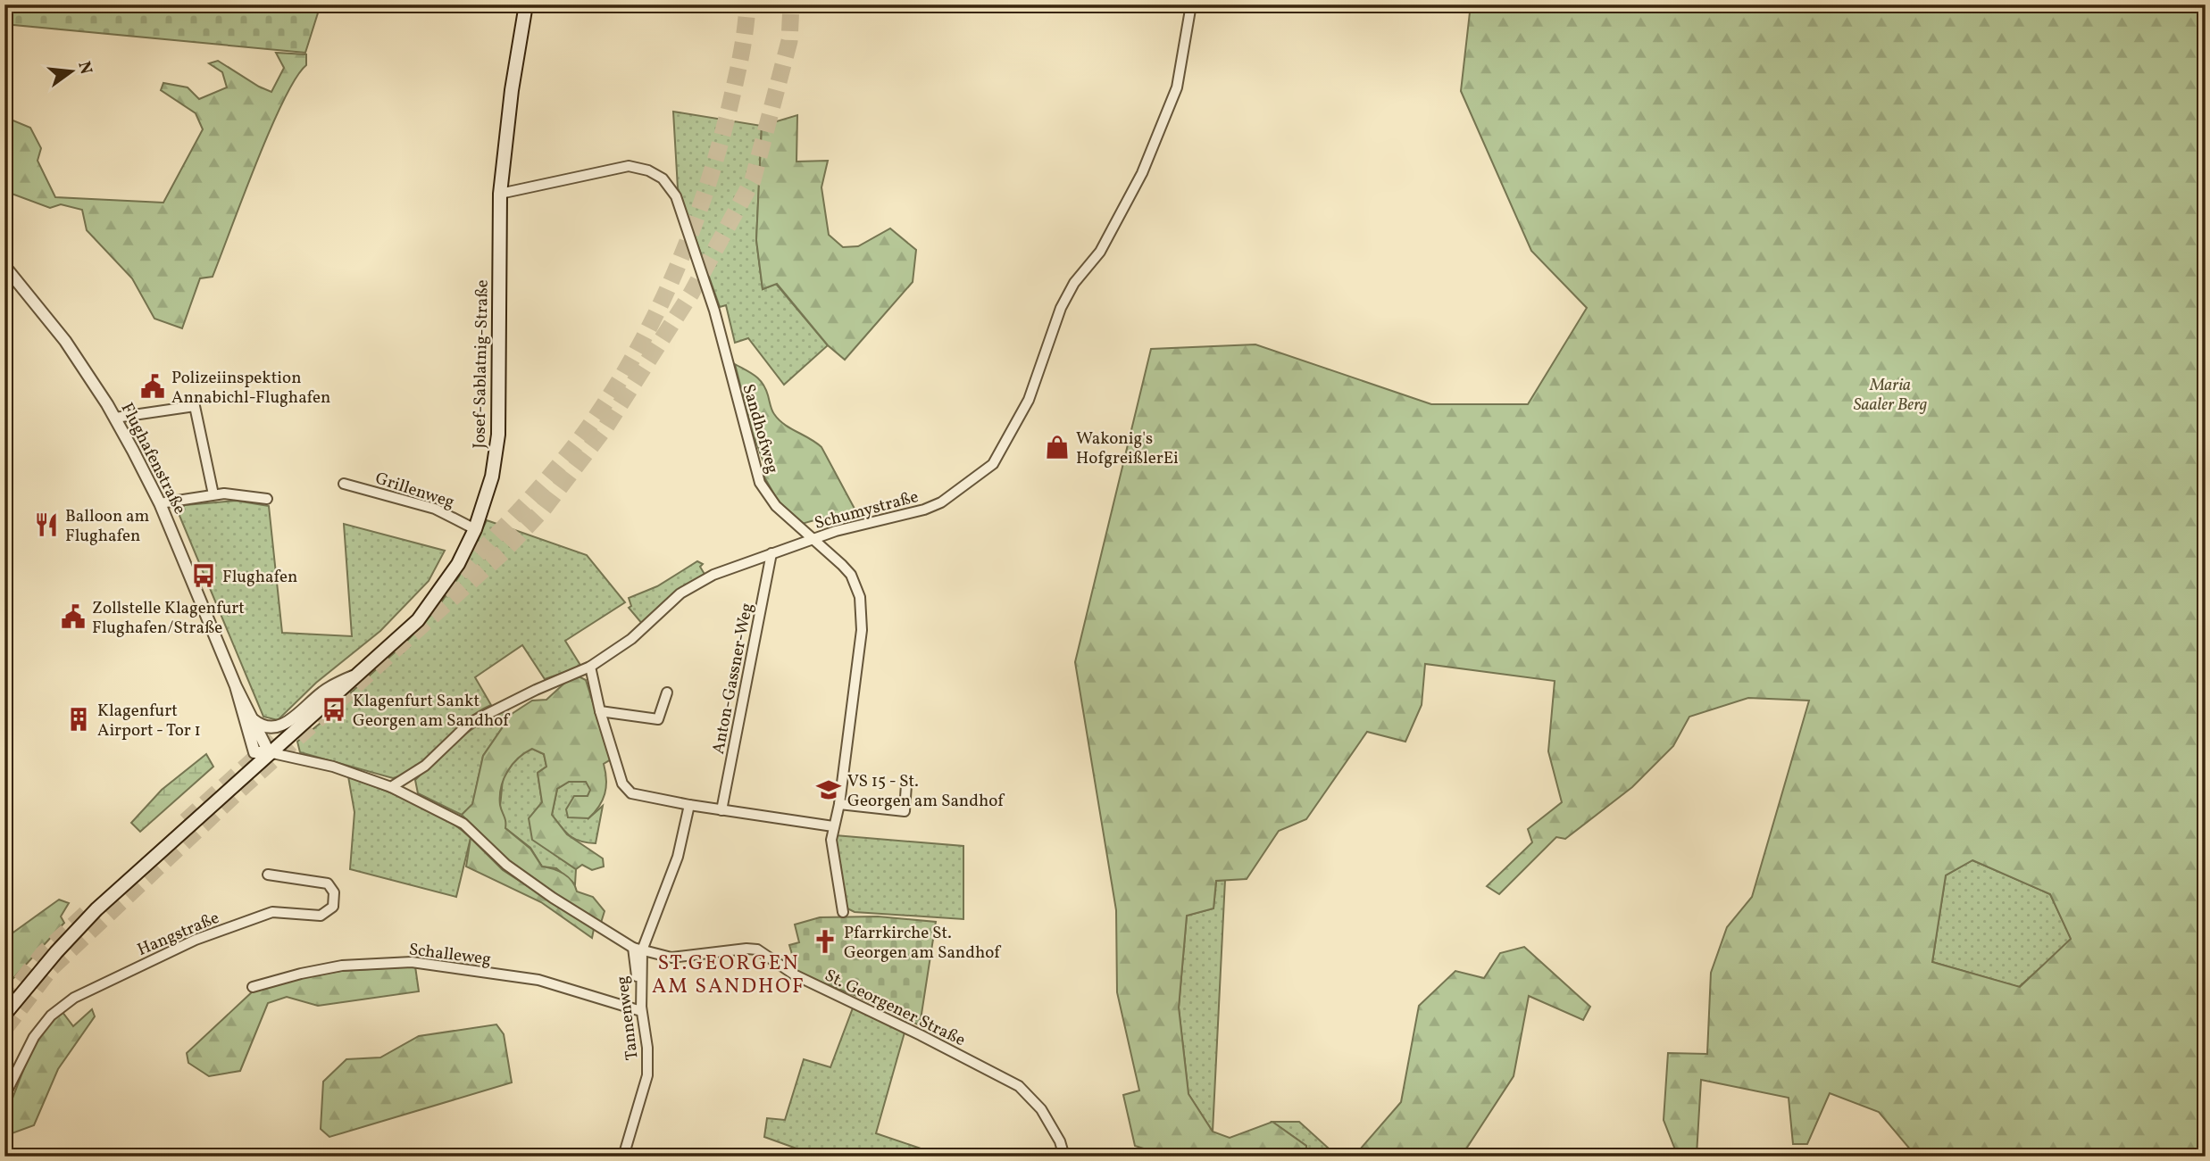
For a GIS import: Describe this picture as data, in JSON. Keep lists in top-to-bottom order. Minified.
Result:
{"streets":{"main road":["Josef-Sablatnig-Straße"],"street":["Sandhofweg","Flughafenstraße","Grillenweg","Schumystraße","Anton-Gassner-Weg","Hangstraße","Schalleweg","St. Georgener Straße","Tannenweg"]},"crossings":[["Josef-Sablatnig-Straße","Sandhofweg"],["Josef-Sablatnig-Straße","Flughafenstraße"],["Josef-Sablatnig-Straße","Grillenweg"],["Sandhofweg","Schumystraße"],["Schumystraße","Anton-Gassner-Weg"],["Schumystraße","St. Georgener Straße"],["Schalleweg","Tannenweg"],["St. Georgener Straße","Tannenweg"]],"districts":["ST.GEORGEN AM SANDHOF"],"parks":["Maria Saaler Berg"],"places":{"public building":["Polizeiinspektion Annabichl-Flughafen","Zollstelle Klagenfurt Flughafen/Straße"],"shop":["Wakonig's HofgreißlerEi"],"restaurant":["Balloon am Flughafen"],"bus stop":["Flughafen","Klagenfurt Sankt Georgen am Sandhof"],"building":["Klagenfurt Airport - Tor 1"],"school or university":["VS 15 - St. Georgen am Sandhof"],"church":["Pfarrkirche St. Georgen am Sandhof"]},"north":"right"}
